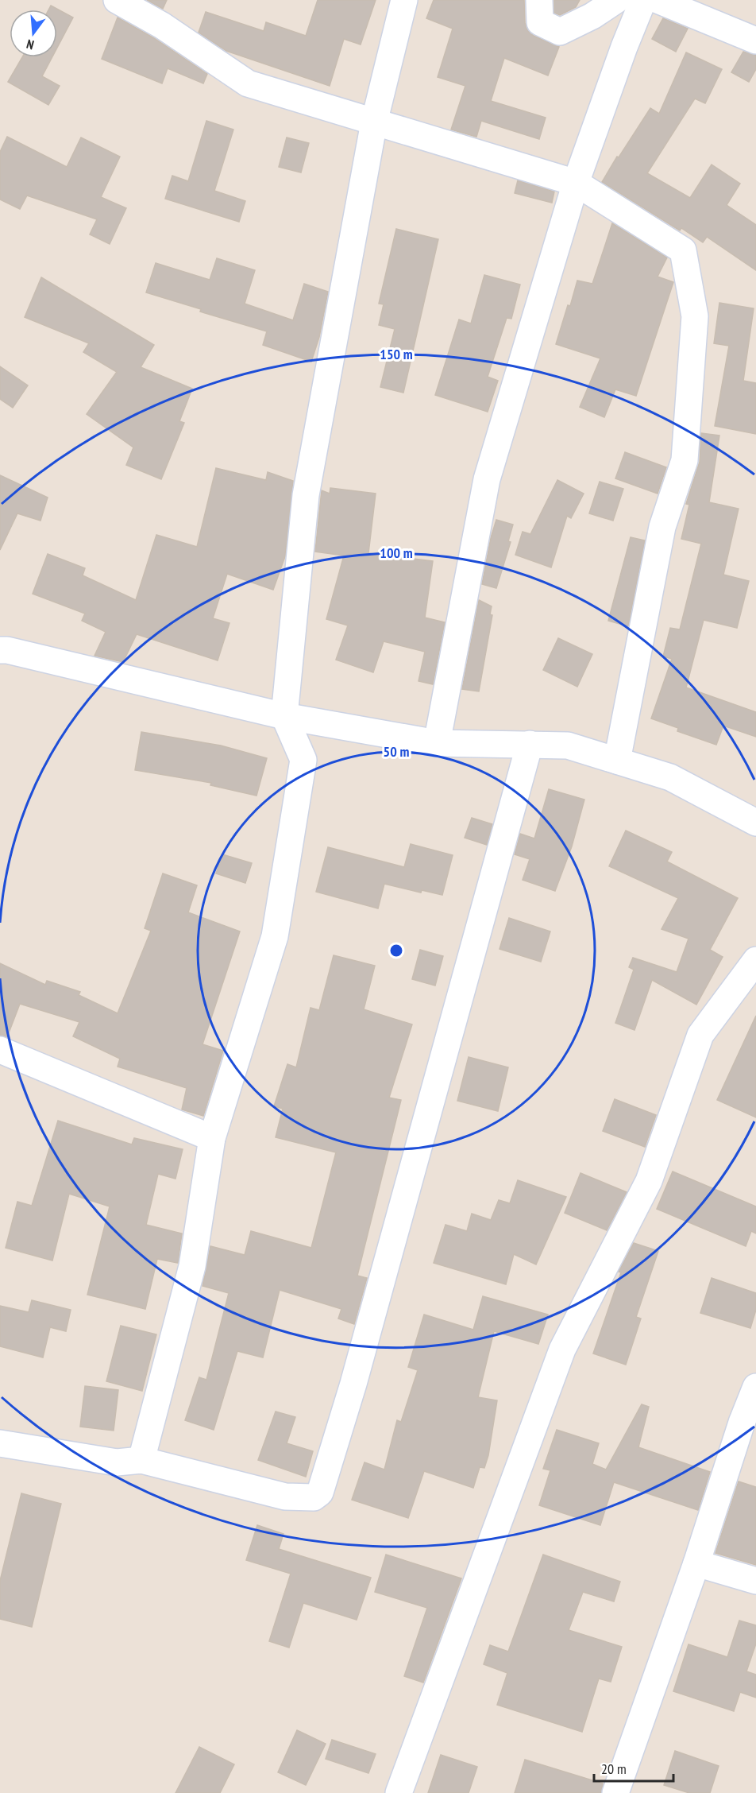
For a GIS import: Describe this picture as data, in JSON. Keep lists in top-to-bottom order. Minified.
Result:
{"scale_bar":"20 m","north":"bottom","rings":["150 m","100 m","50 m"]}
